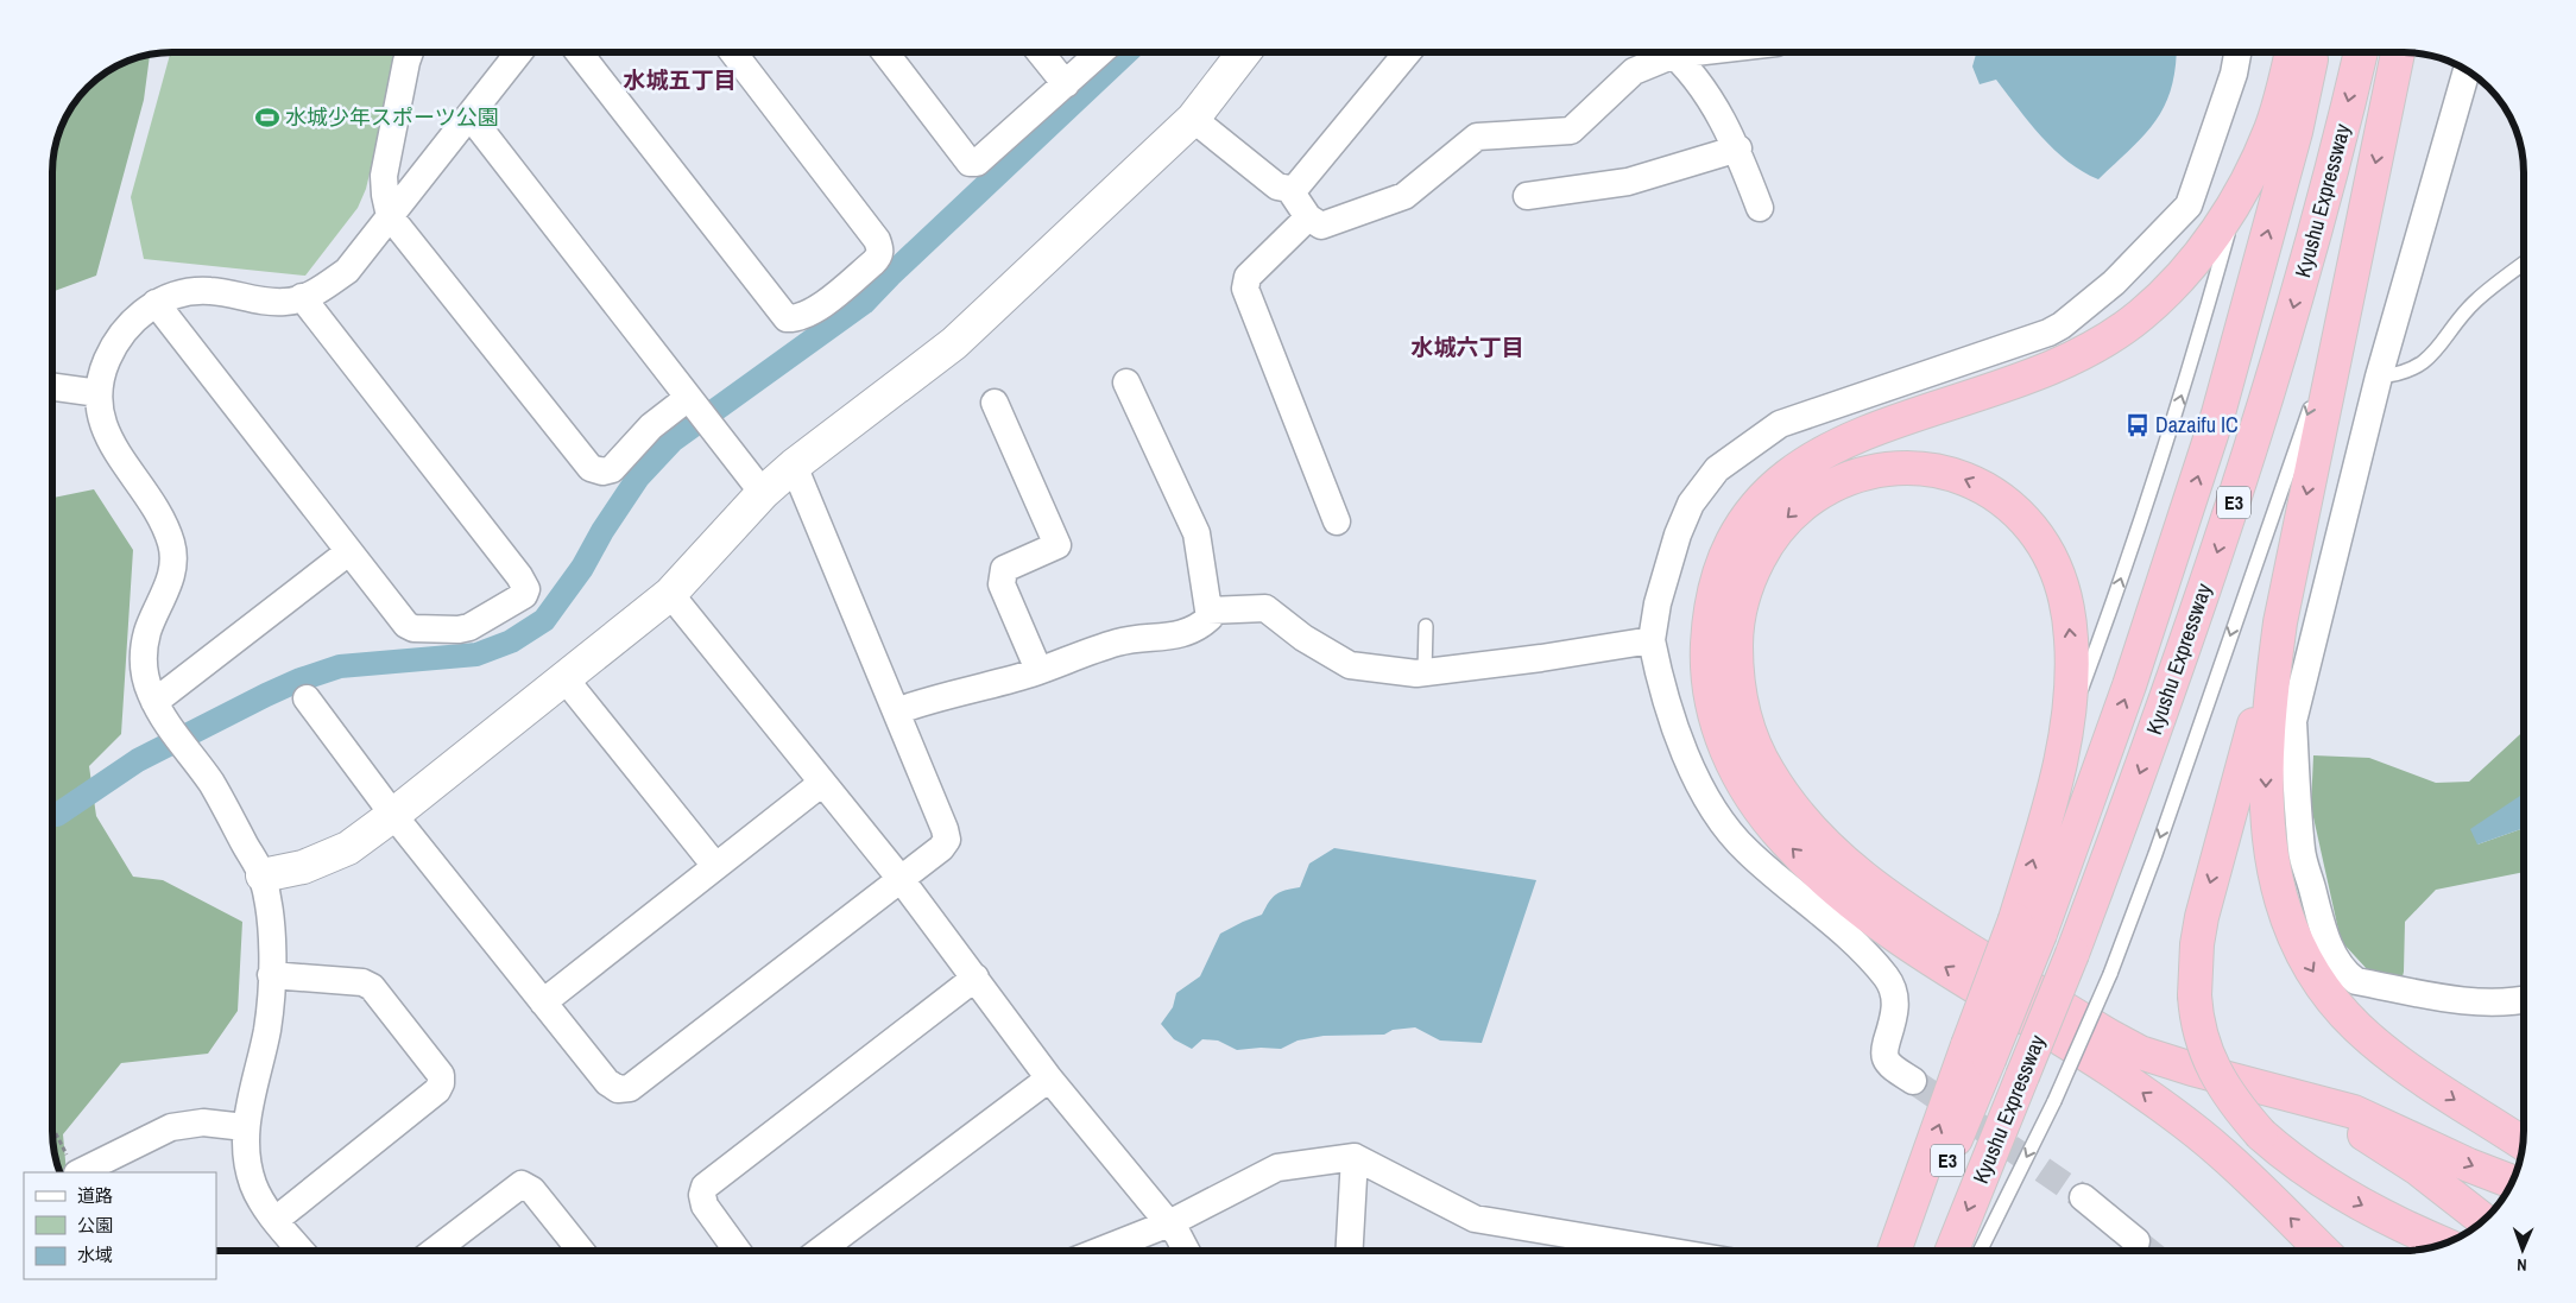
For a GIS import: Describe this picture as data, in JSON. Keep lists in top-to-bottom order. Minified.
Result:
{"streets":{"highway":["Kyushu Expressway","E3"]},"districts":["水城五丁目","水城六丁目"],"places":{"sports":["水城少年スポーツ公園"],"bus stop":["Dazaifu IC"]},"legend":["道路","公園","水域"],"north":"bottom"}
